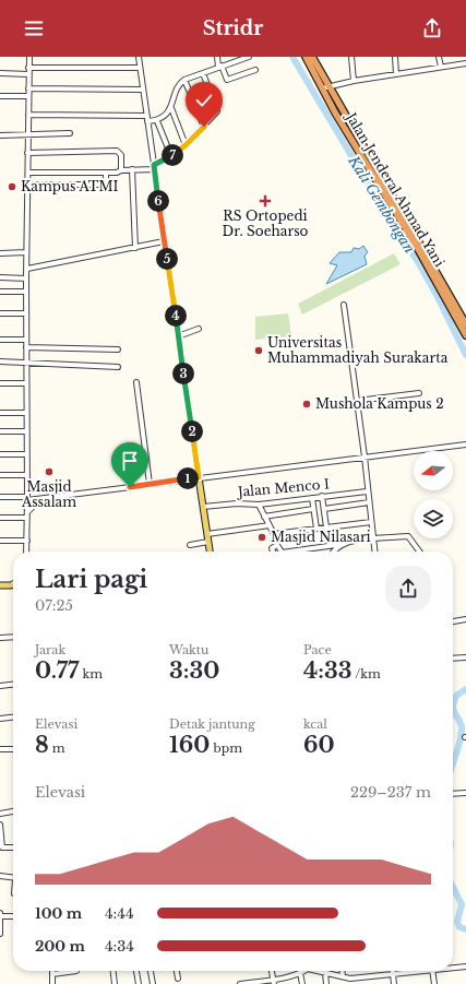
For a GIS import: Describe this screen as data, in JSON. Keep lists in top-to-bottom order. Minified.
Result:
{"streets":{"highway":["Jalan Jenderal Ahmad Yani"],"street":["Jalan Menco I"]},"water":["Kali Gembongan"],"places":{"other":["Kampus ATMI","Universitas Muhammadiyah Surakarta","Mushola Kampus 2","Masjid Assalam","Masjid Nilasari"],"health":["RS Ortopedi Dr. Soeharso"]},"north":"left","page":{"header":"Stridr","pins":["7","6","5","4","3","2","1"],"heading":["Lari pagi","07:25"],"stats":[["Jarak","0.77 km"],["Waktu","3:30"],["Pace","4:33 /km"],["Elevasi","8 m"],["Detak jantung","160 bpm"],["kcal","60"]],"chart":["Elevasi","229–237 m"],"list":[{"name":"100 m","note":"4:44"},{"name":"200 m","note":"4:34"}]}}
